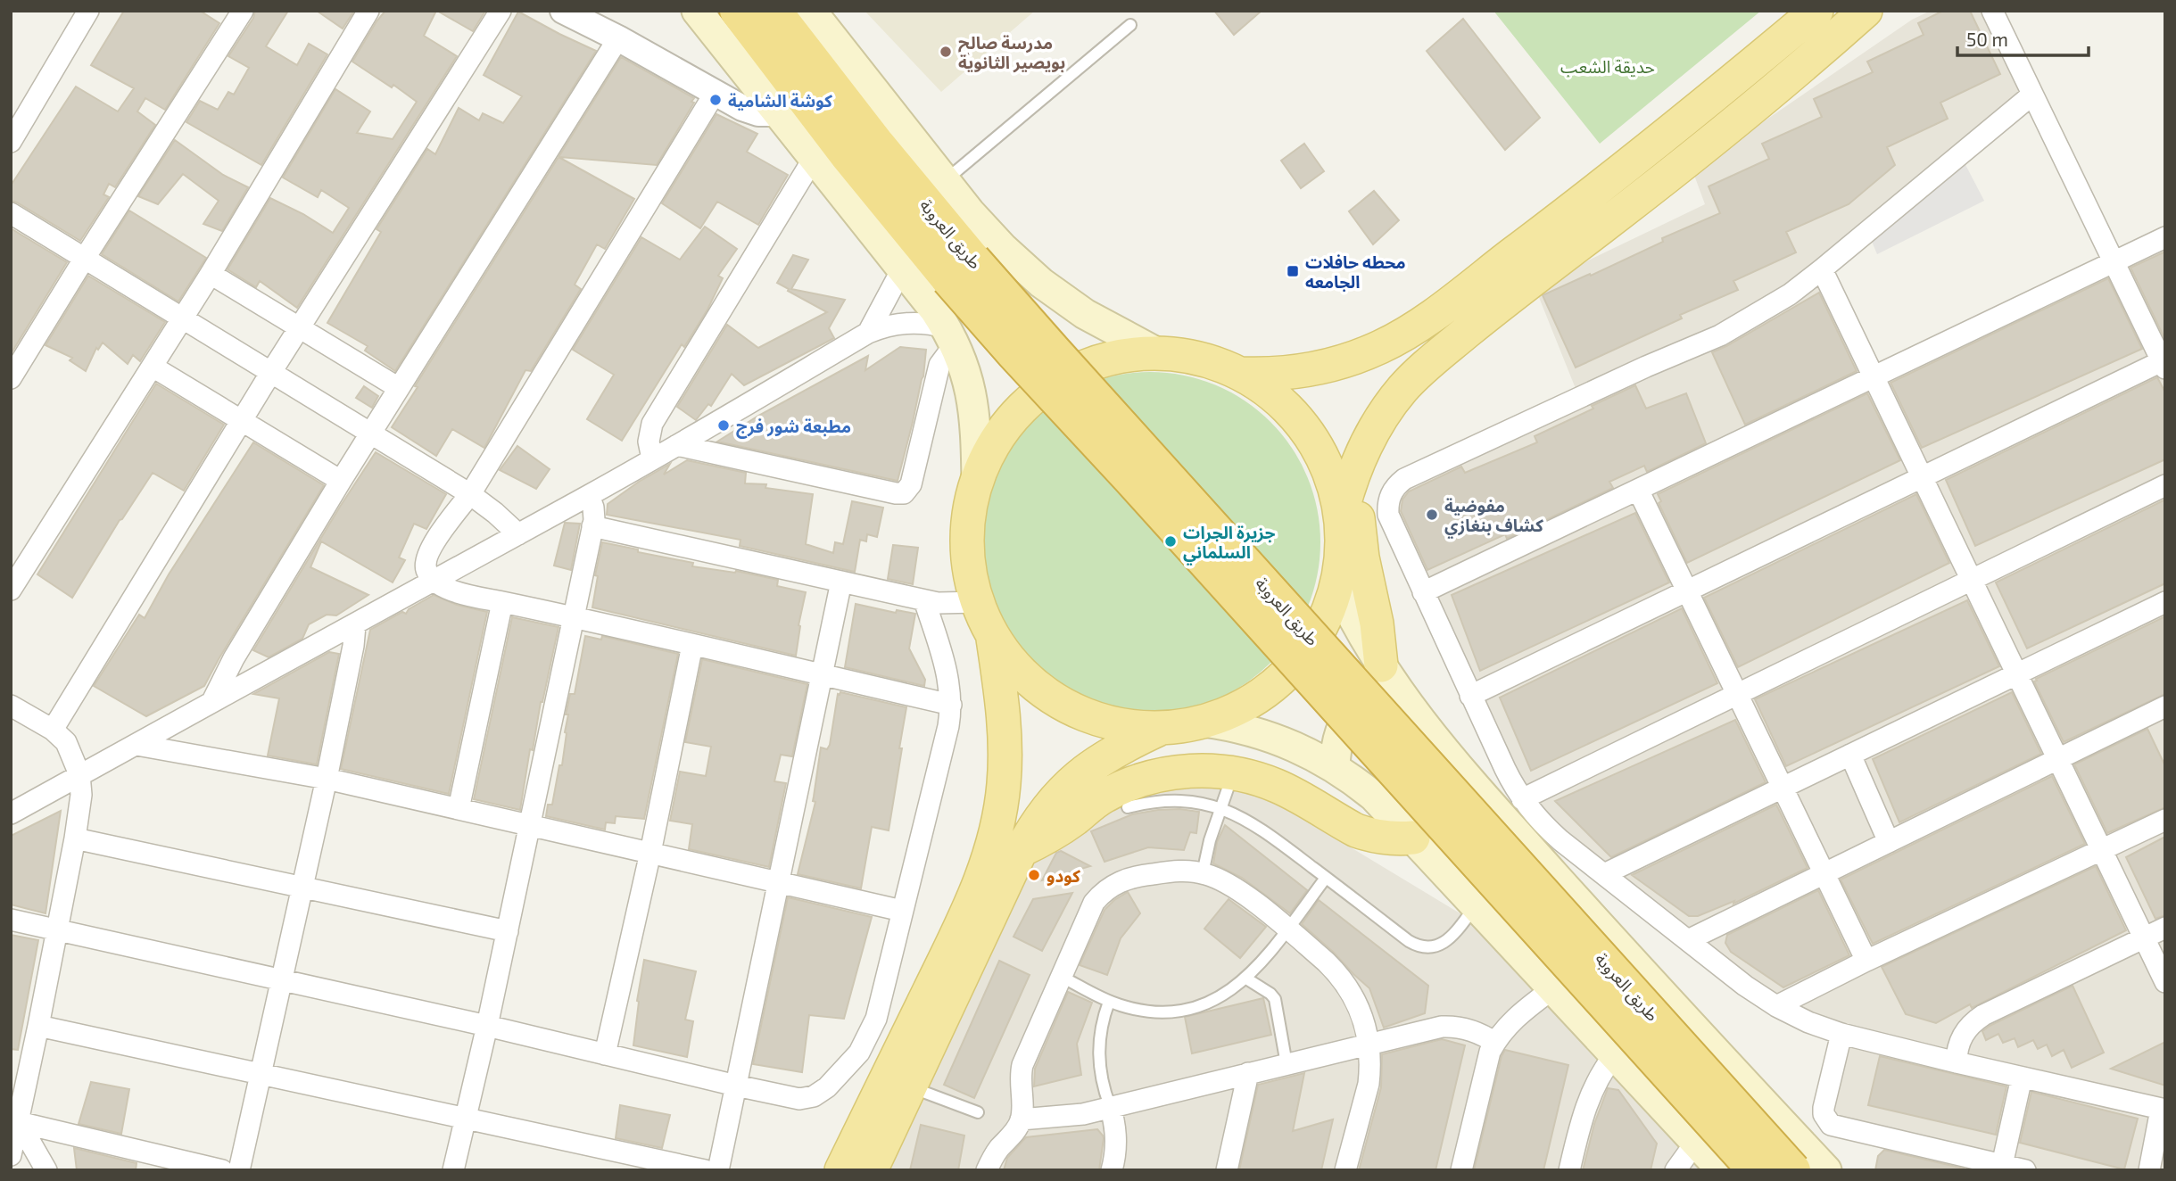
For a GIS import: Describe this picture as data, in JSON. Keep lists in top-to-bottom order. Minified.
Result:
{"streets":{"highway":["طريق العروبة"]},"parks":["حديقة الشعب"],"places":{"other":["مدرسة صالح بويصير الثانوية","كوشة الشامية","مطبعة شور فرج","مفوضية كشاف بنغازي","جزيرة الجرات السلماني","كودو"],"transit":["محطه حافلات الجامعه"]},"scale_bar":"50 m"}
